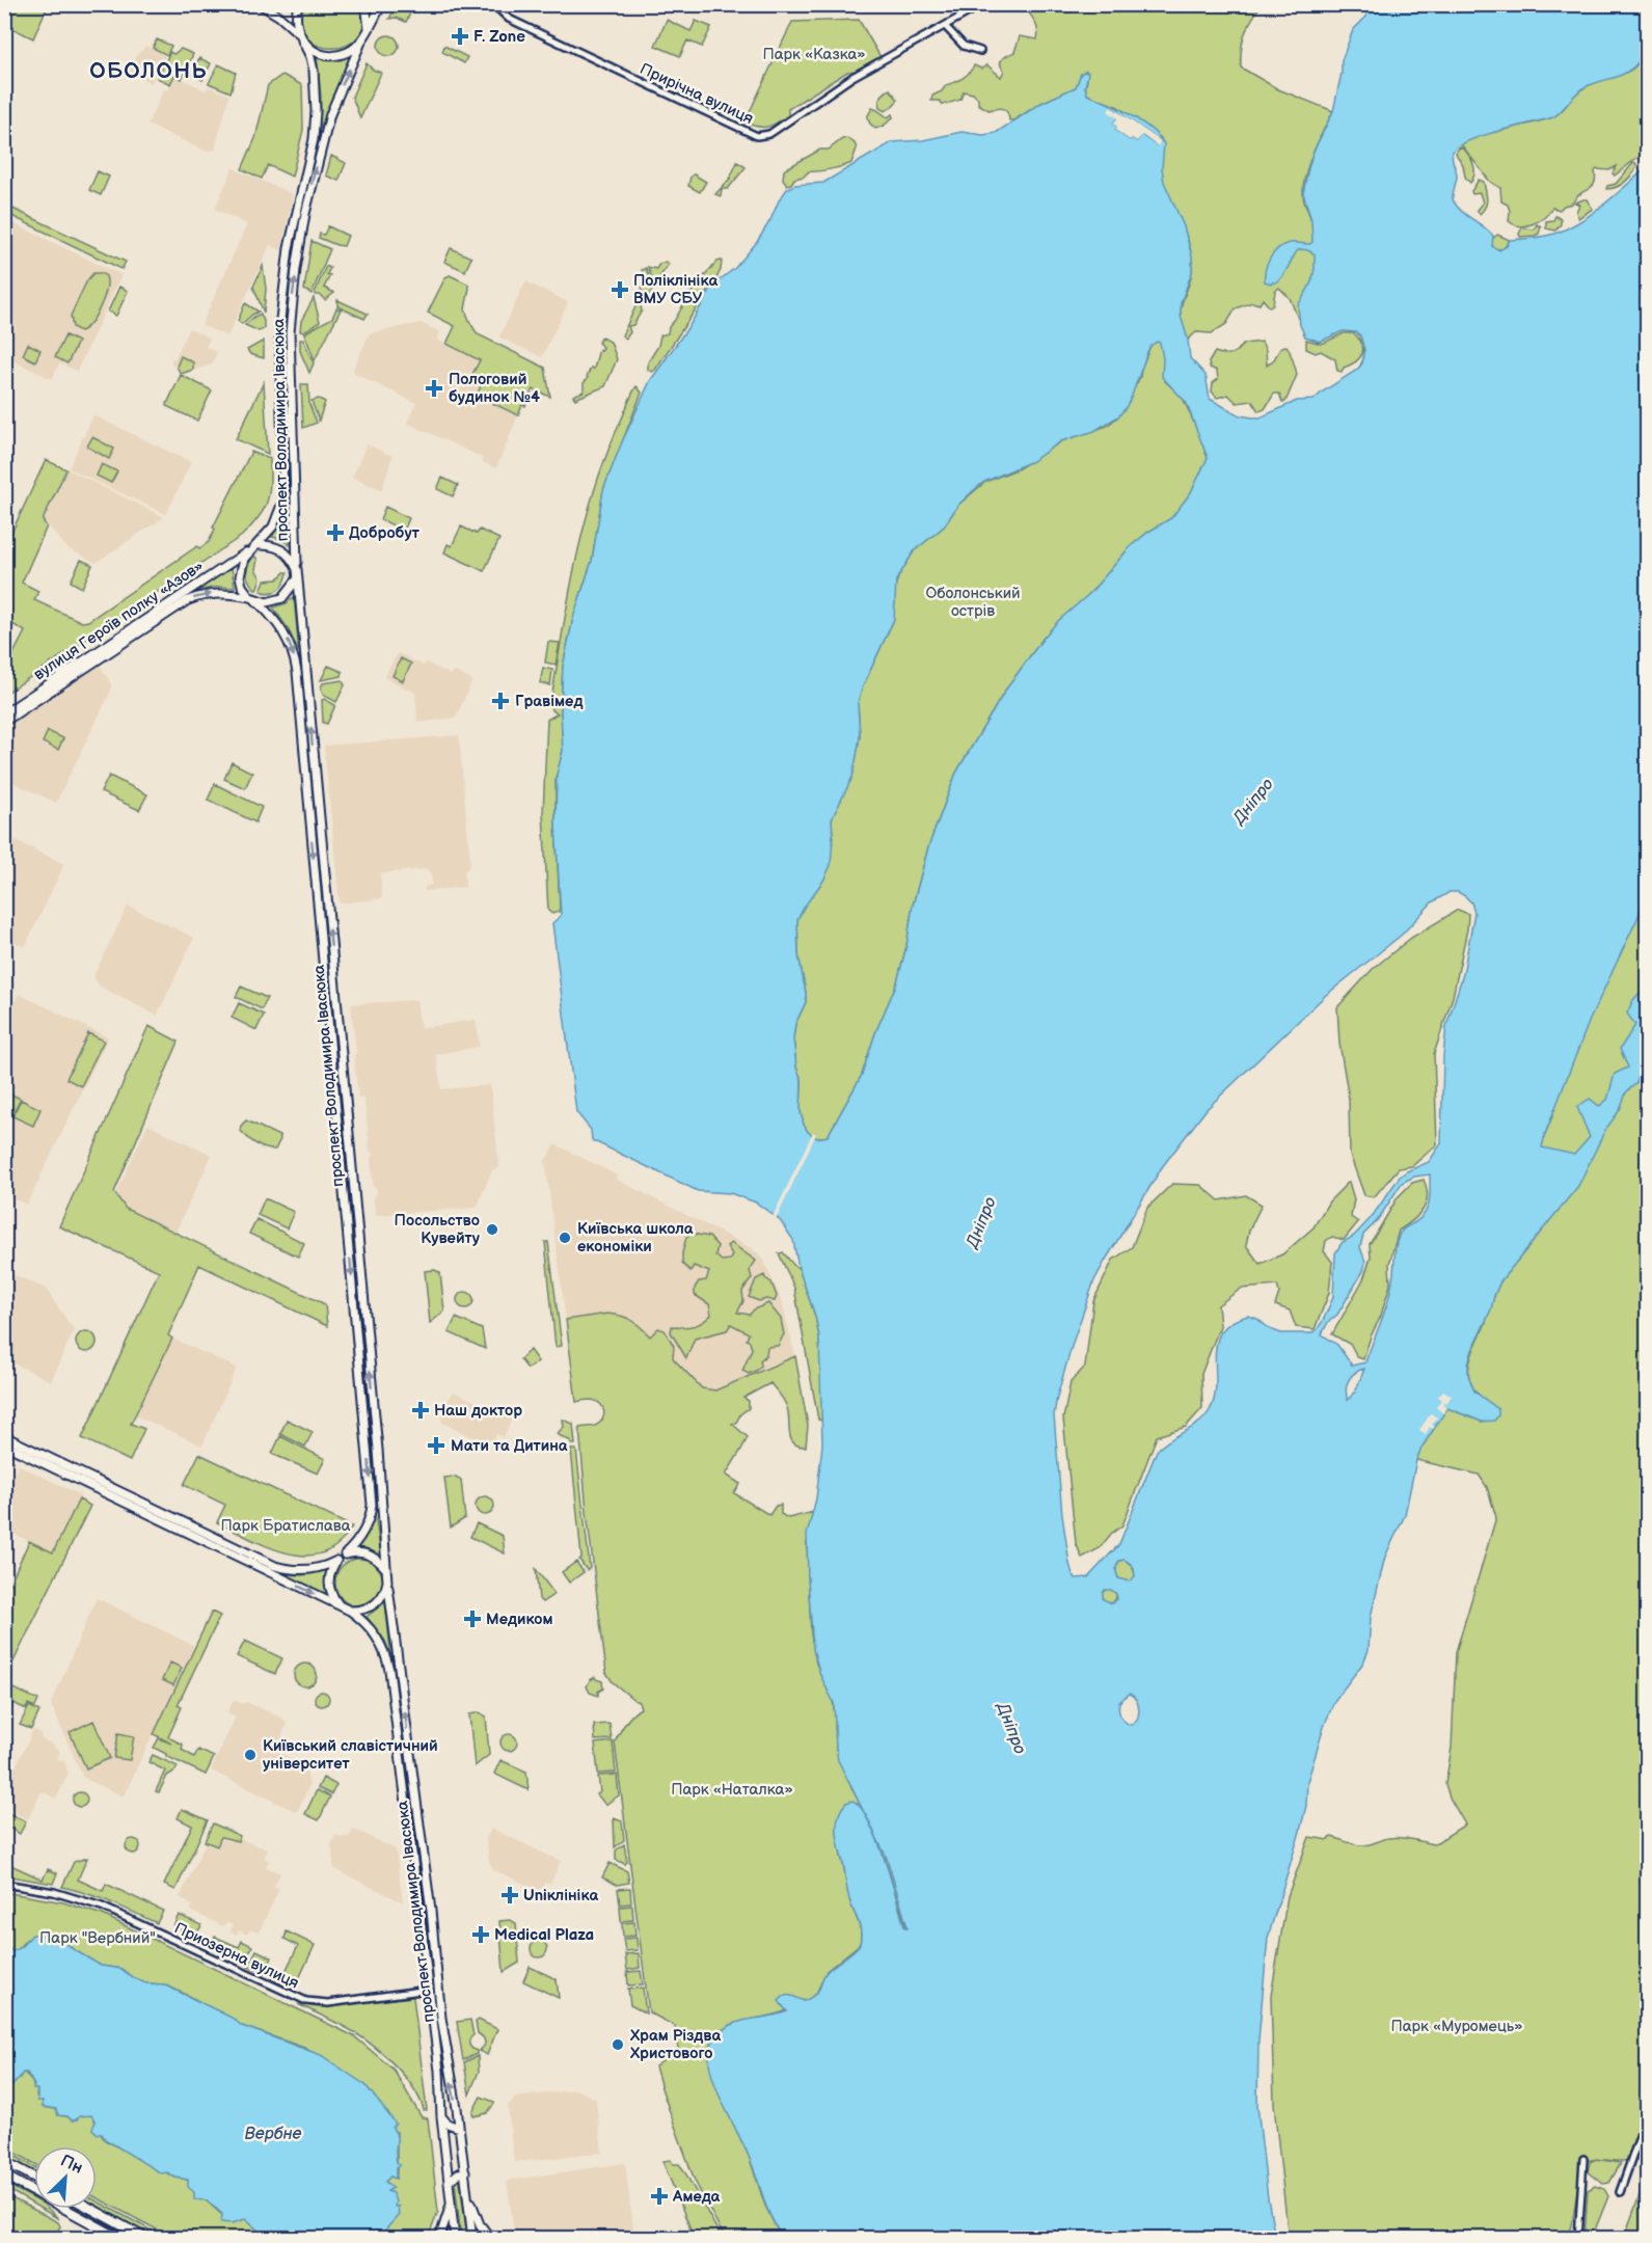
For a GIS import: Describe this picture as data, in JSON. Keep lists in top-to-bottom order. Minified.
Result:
{"streets":{"main road":["проспект Володимира Івасюка","вулиця Героїв полку «Азов»"],"street":["Прирічна вулиця","Приозерна вулиця"]},"crossings":[["проспект Володимира Івасюка","вулиця Героїв полку «Азов»"],["проспект Володимира Івасюка","Приозерна вулиця"]],"districts":["ОБОЛОНЬ"],"water":["Дніпро","Вербне"],"parks":["Парк «Казка»","Оболонський острів","Парк Братислава","Парк «Наталка»","Парк \"Вербний\"","Парк «Муромець»"],"places":{"health":["F. Zone","Поліклініка ВМУ СБУ","Пологовий будинок №4","Добробут","Гравімед","Наш доктор","Мати та Дитина","Медиком","Uniклініка","Medical Plaza","Амеда"],"other":["Посольство Кувейту","Київська школа економіки","Київський славістичний університет","Храм Різдва Христового"]},"north":"top right"}
